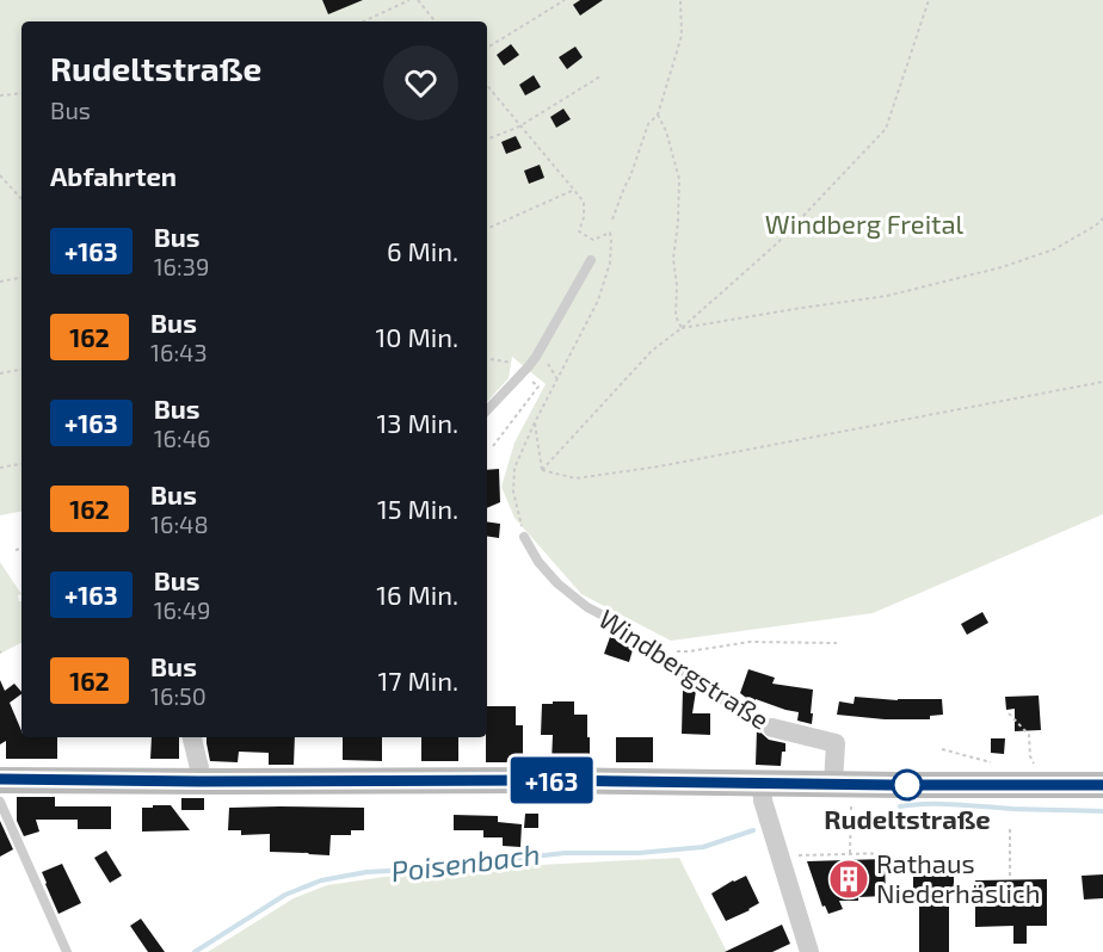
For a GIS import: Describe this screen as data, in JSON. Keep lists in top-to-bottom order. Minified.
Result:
{"streets":{"street":["Windbergstraße"]},"water":["Poisenbach"],"parks":["Windberg Freital"],"places":{"other":["Rudeltstraße"],"building":["Rathaus Niederhäslich"]},"lines":["bus line +163"],"page":{"on_map":"+163","heading":[["Rudeltstraße","Bus"],"Abfahrten"],"list":[{"mark":"+163","name":"Bus","note":"16:39","value":"6 Min."},{"mark":"162","name":"Bus","note":"16:43","value":"10 Min."},{"mark":"+163","name":"Bus","note":"16:46","value":"13 Min."},{"mark":"162","name":"Bus","note":"16:48","value":"15 Min."},{"mark":"+163","name":"Bus","note":"16:49","value":"16 Min."},{"mark":"162","name":"Bus","note":"16:50","value":"17 Min."}]}}
